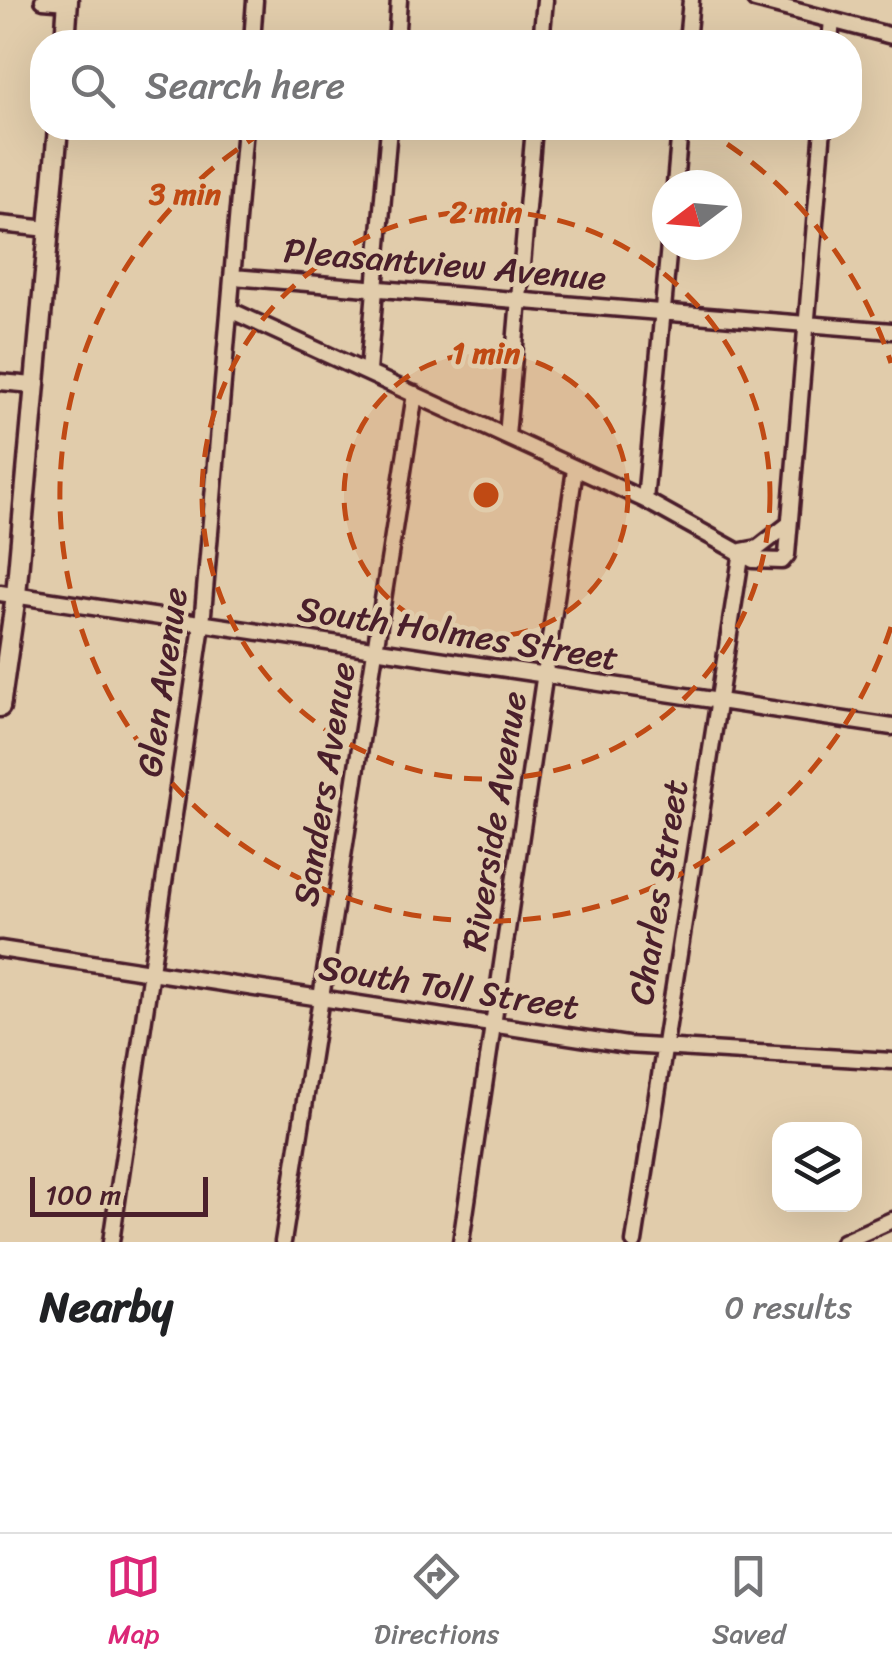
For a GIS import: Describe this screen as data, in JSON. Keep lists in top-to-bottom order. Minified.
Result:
{"streets":{"street":["Pleasantview Avenue","South Holmes Street","Glen Avenue","Sanders Avenue","Riverside Avenue","Charles Street","South Toll Street"]},"crossings":[["Pleasantview Avenue","Glen Avenue"],["South Holmes Street","Glen Avenue"],["South Holmes Street","Sanders Avenue"],["South Holmes Street","Riverside Avenue"],["South Holmes Street","Charles Street"],["Glen Avenue","South Toll Street"],["Sanders Avenue","South Toll Street"],["Riverside Avenue","South Toll Street"],["Charles Street","South Toll Street"]],"scale_bar":"100 m","north":"left","page":{"search":"Search here","scale":"100 m","heading":["Nearby","0 results"],"nav":["Map","Directions","Saved"]},"rings":["3 min","2 min","1 min"]}
